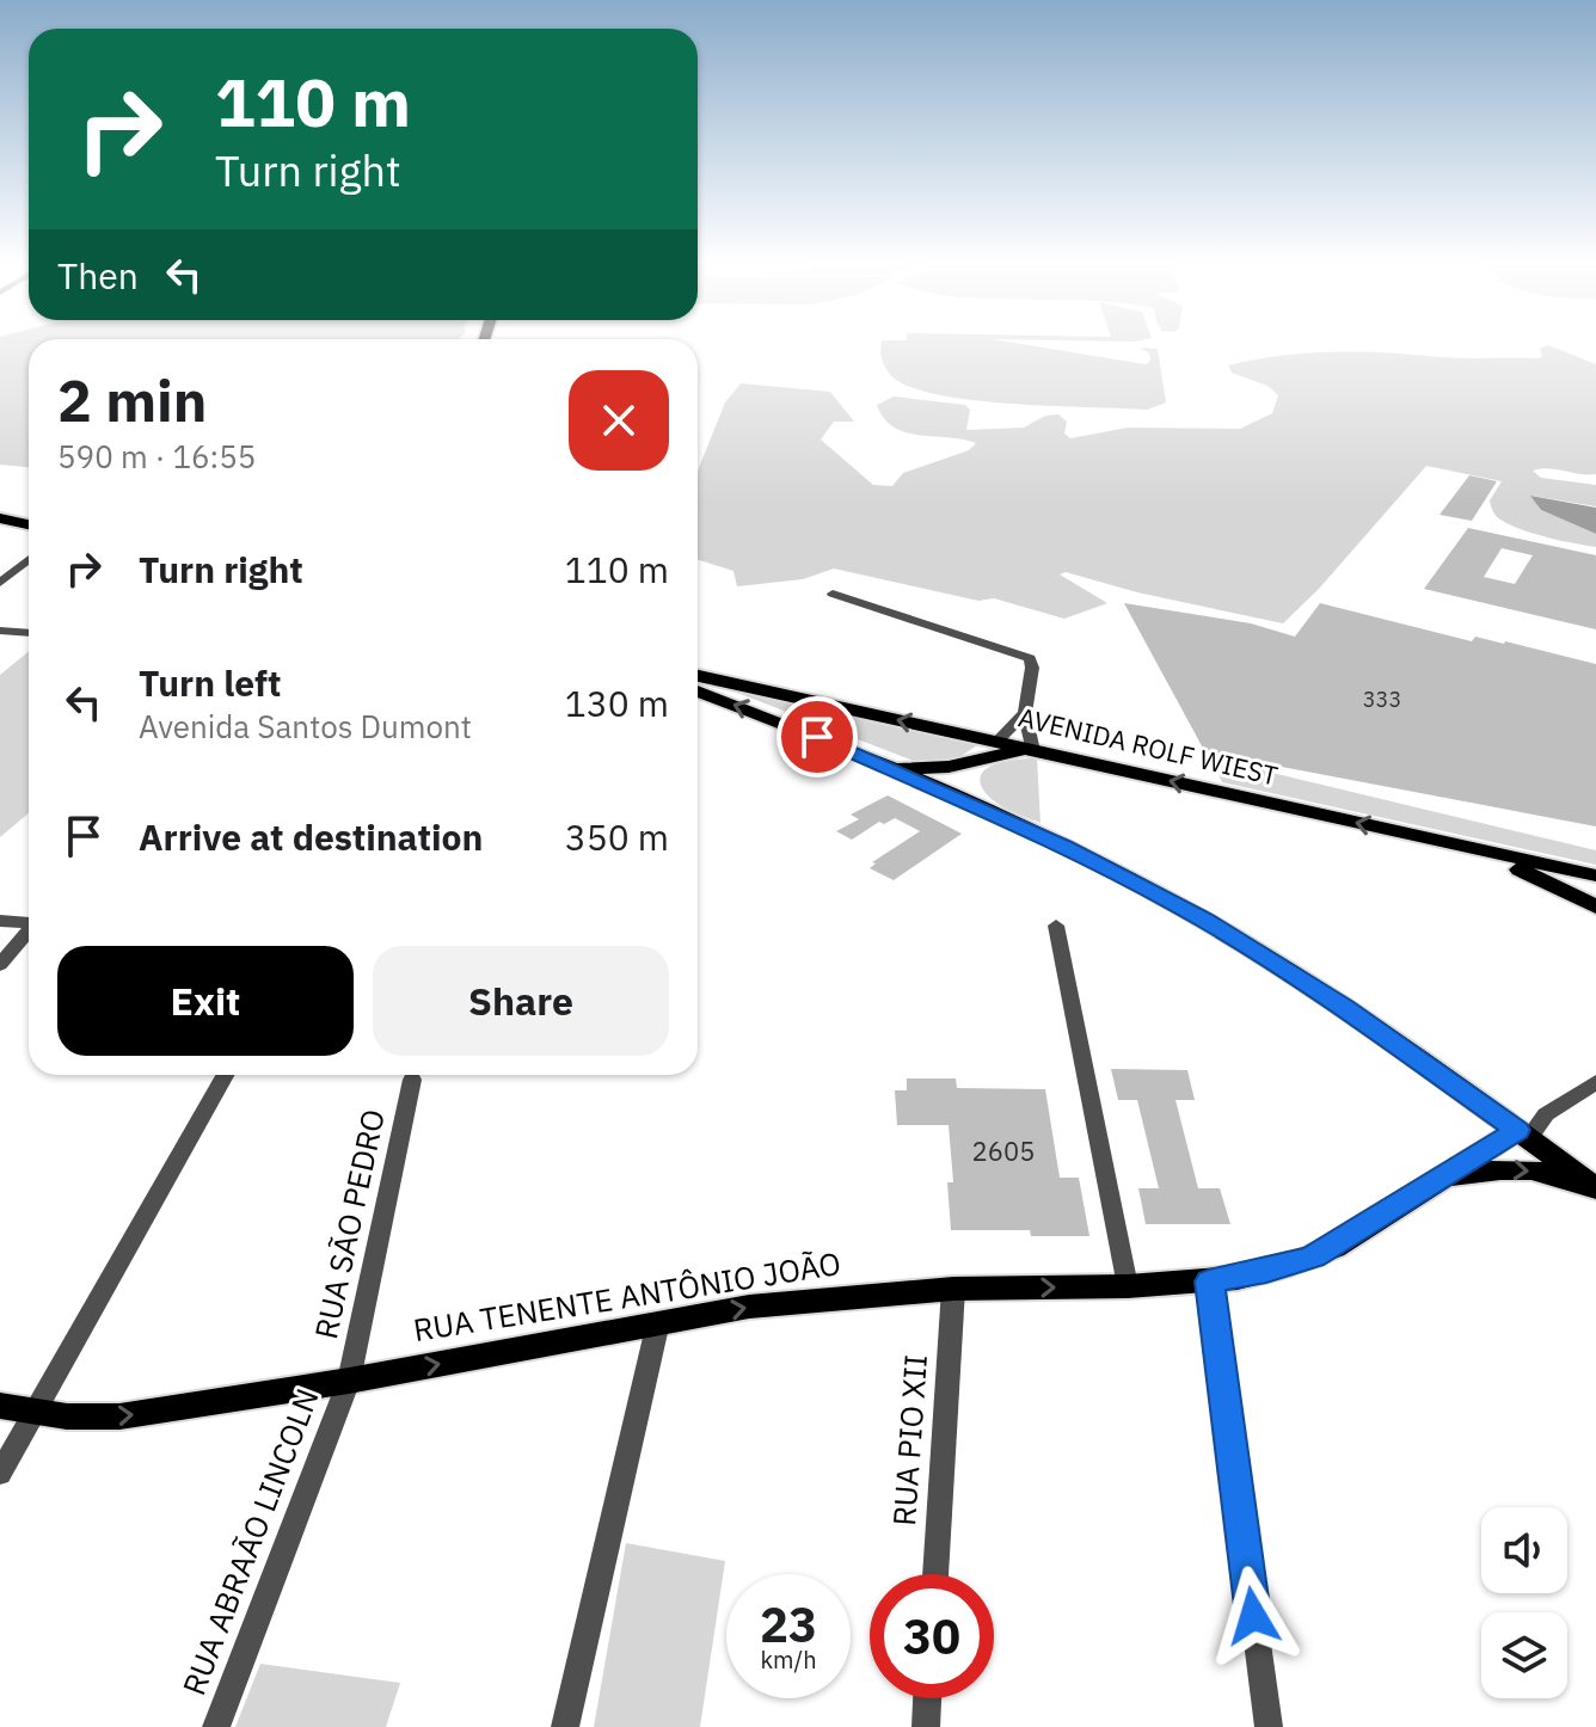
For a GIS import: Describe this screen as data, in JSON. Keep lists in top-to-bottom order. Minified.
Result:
{"streets":{"main road":["AVENIDA ROLF WIEST","RUA TENENTE ANTÔNIO JOÃO"],"street":["RUA SÃO PEDRO","RUA PIO XII","RUA ABRAÃO LINCOLN"]},"crossings":[["RUA SÃO PEDRO","RUA TENENTE ANTÔNIO JOÃO"],["RUA SÃO PEDRO","RUA ABRAÃO LINCOLN"],["RUA TENENTE ANTÔNIO JOÃO","RUA PIO XII"],["RUA TENENTE ANTÔNIO JOÃO","RUA ABRAÃO LINCOLN"]],"one_way":["RUA TENENTE ANTÔNIO JOÃO"],"house_numbers":["333","2605"],"page":{"turn":["110 m","Turn right"],"then":"Then","heading":["2 min","590 m · 16:55"],"list":[{"name":"Turn right","value":"110 m"},{"name":"Turn left","note":"Avenida Santos Dumont","value":"130 m"},{"name":"Arrive at destination","value":"350 m"}],"buttons":["Exit","Share"],"speed":"23 km/h","limit":"30"}}
